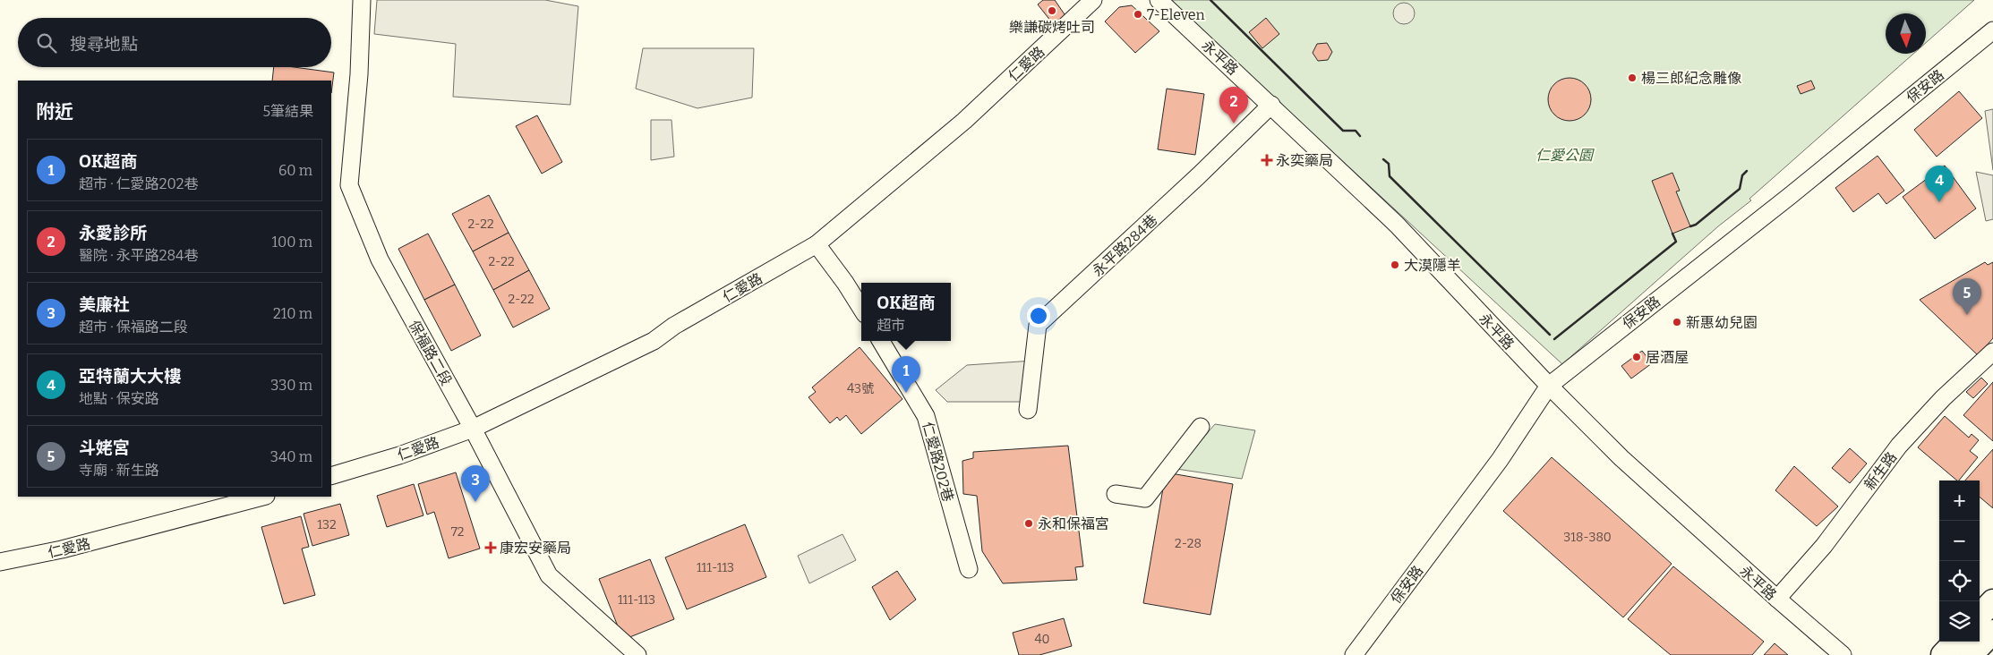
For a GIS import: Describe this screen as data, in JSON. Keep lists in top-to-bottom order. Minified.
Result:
{"streets":{"street":["永平路","仁愛路","保安路","永平路284巷","保福路二段","仁愛路202巷","新生路"]},"crossings":[["永平路","保安路"],["永平路","永平路284巷"],["永平路","新生路"],["仁愛路","保福路二段"]],"parks":["仁愛公園"],"places":{"other":["樂謙碳烤吐司","7-Eleven","楊三郎紀念雕像","大漠隱羊","新惠幼兒園","居酒屋","永和保福宮"],"health":["永奕藥局","康宏安藥局"]},"house_numbers":["2-22","2-22","2-22","43號","132","72","318-380","2-28","111-113","111-113","40"],"north":"bottom","page":{"search":"搜尋地點","heading":["附近","5筆結果"],"pins":["2","4","5","1","3"],"list":[{"mark":"1","name":"OK超商","note":"超市 · 仁愛路202巷","value":"60 m"},{"mark":"2","name":"永愛診所","note":"醫院 · 永平路284巷","value":"100 m"},{"mark":"3","name":"美廉社","note":"超市 · 保福路二段","value":"210 m"},{"mark":"4","name":"亞特蘭大大樓","note":"地點 · 保安路","value":"330 m"},{"mark":"5","name":"斗姥宮","note":"寺廟 · 新生路","value":"340 m"}],"popup":["OK超商","超市"],"map_buttons":["+","−"]}}
